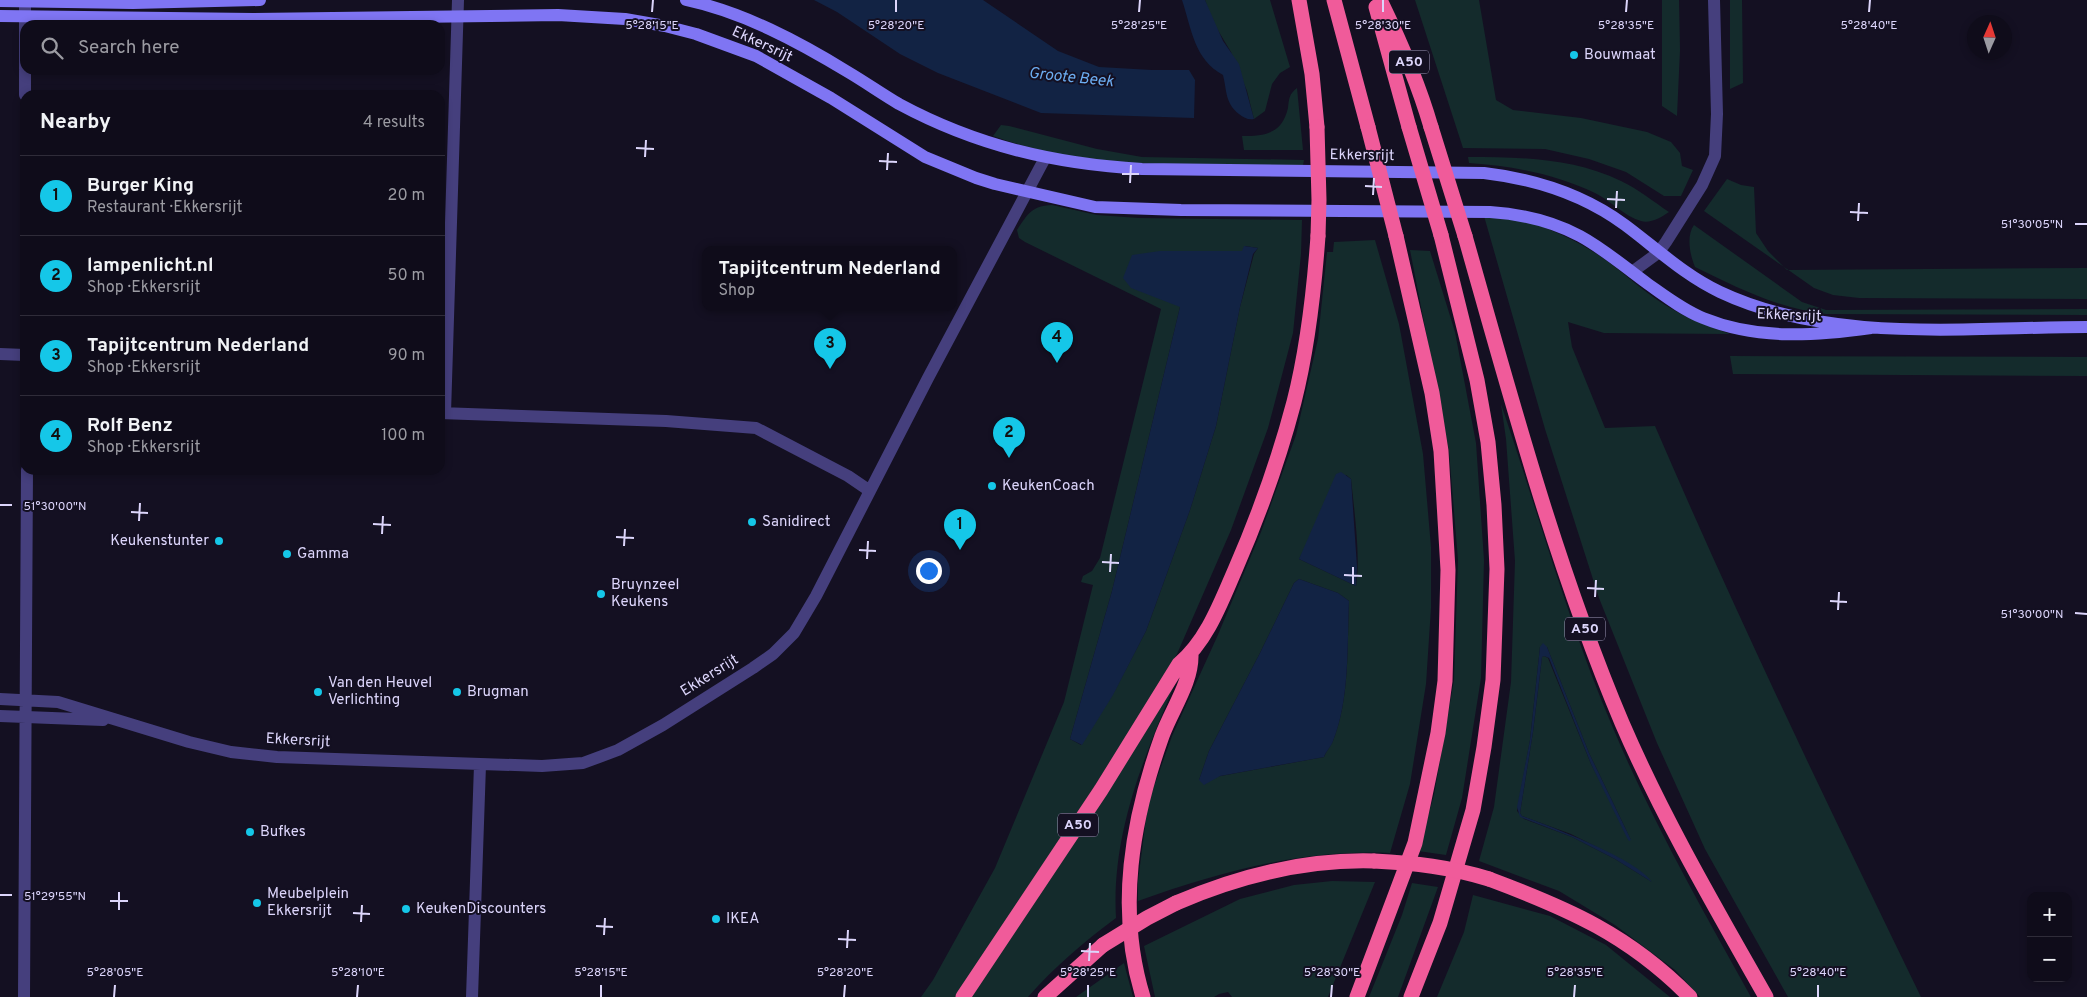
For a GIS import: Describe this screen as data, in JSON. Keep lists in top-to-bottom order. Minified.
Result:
{"streets":{"highway":["A50"],"main road":["Ekkersrijt"]},"water":["Groote Beek"],"places":["Bouwmaat","KeukenCoach","Sanidirect","Keukenstunter","Gamma","Bruynzeel Keukens","Van den Heuvel Verlichting","Brugman","Bufkes","Meubelplein Ekkersrijt","KeukenDiscounters","IKEA"],"north":"top","page":{"search":"Search here","heading":["Nearby","4 results"],"list":[{"mark":"1","name":"Burger King","note":"Restaurant · Ekkersrijt","value":"20 m"},{"mark":"2","name":"lampenlicht.nl","note":"Shop · Ekkersrijt","value":"50 m"},{"mark":"3","name":"Tapijtcentrum Nederland","note":"Shop · Ekkersrijt","value":"90 m"},{"mark":"4","name":"Rolf Benz","note":"Shop · Ekkersrijt","value":"100 m"}],"popup":["Tapijtcentrum Nederland","Shop"],"pins":["4","3","2","1"],"map_buttons":["+","−"]},"coordinates":["5°28'15\"E","5°28'20\"E","5°28'25\"E","5°28'30\"E","5°28'35\"E","5°28'40\"E","51°30'05\"N","51°30'00\"N","51°29'55\"N","5°28'05\"E","5°28'10\"E"]}
